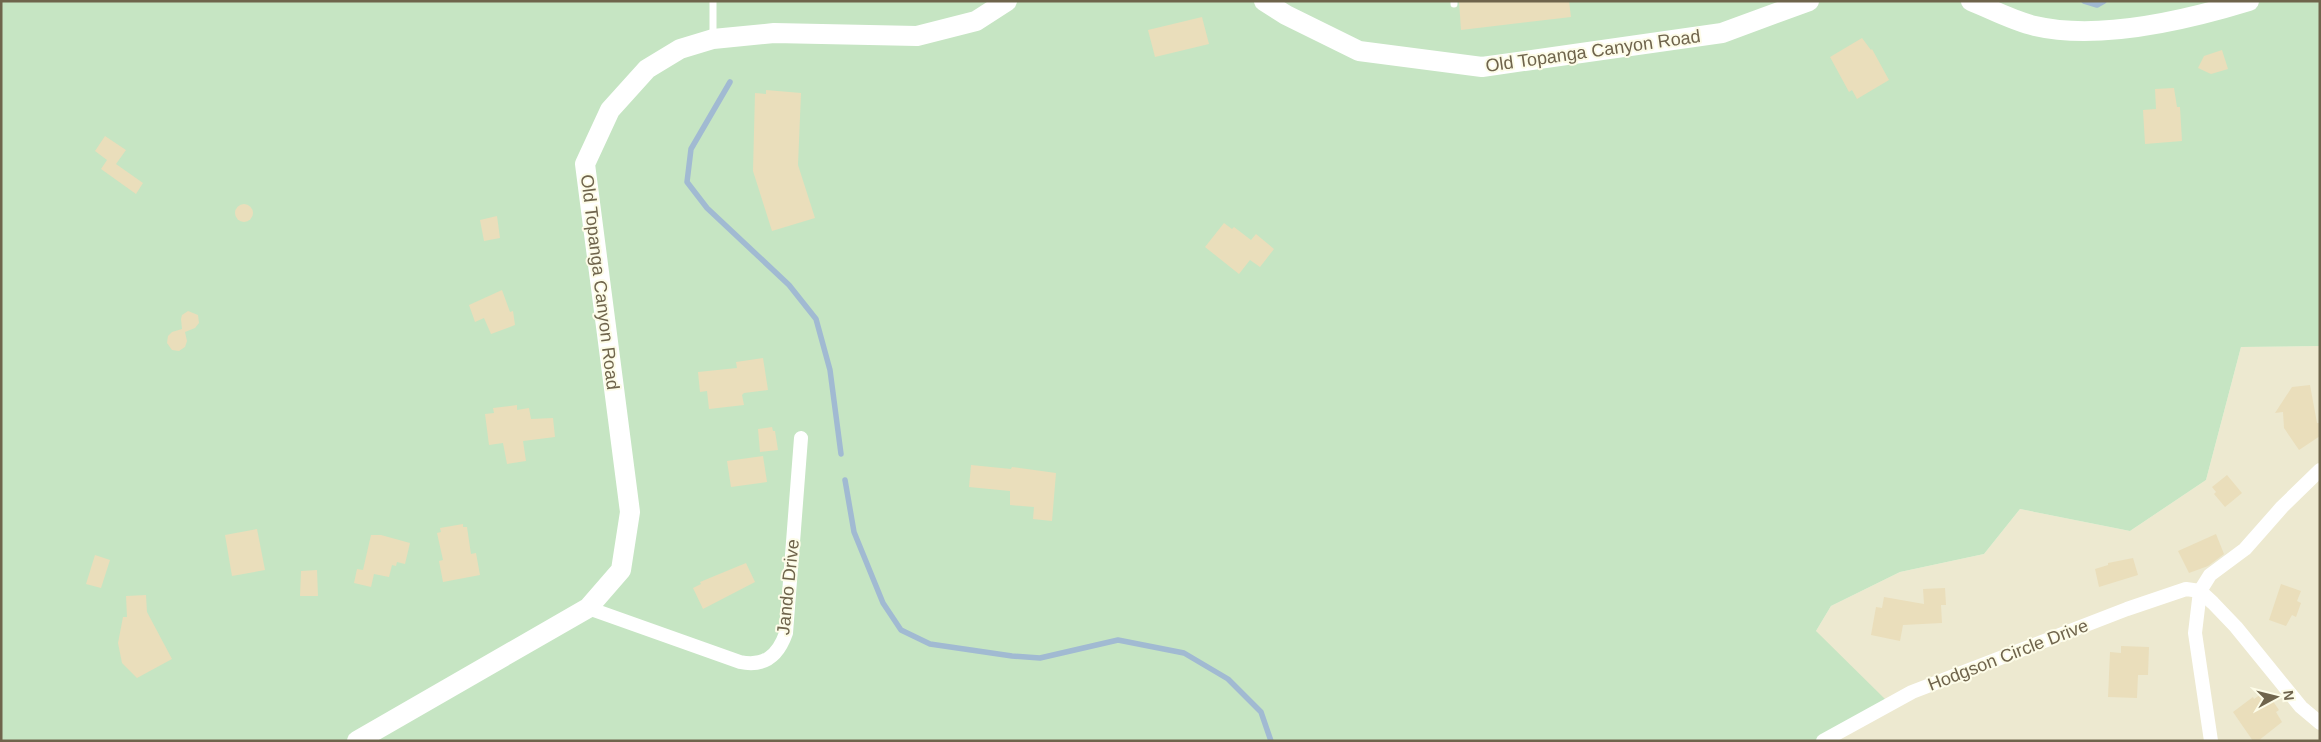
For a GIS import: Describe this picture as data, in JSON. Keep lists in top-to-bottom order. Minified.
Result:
{"streets":{"main road":["Old Topanga Canyon Road"],"street":["Jando Drive","Hodgson Circle Drive"]},"crossings":[["Old Topanga Canyon Road","Jando Drive"]],"north":"right"}
